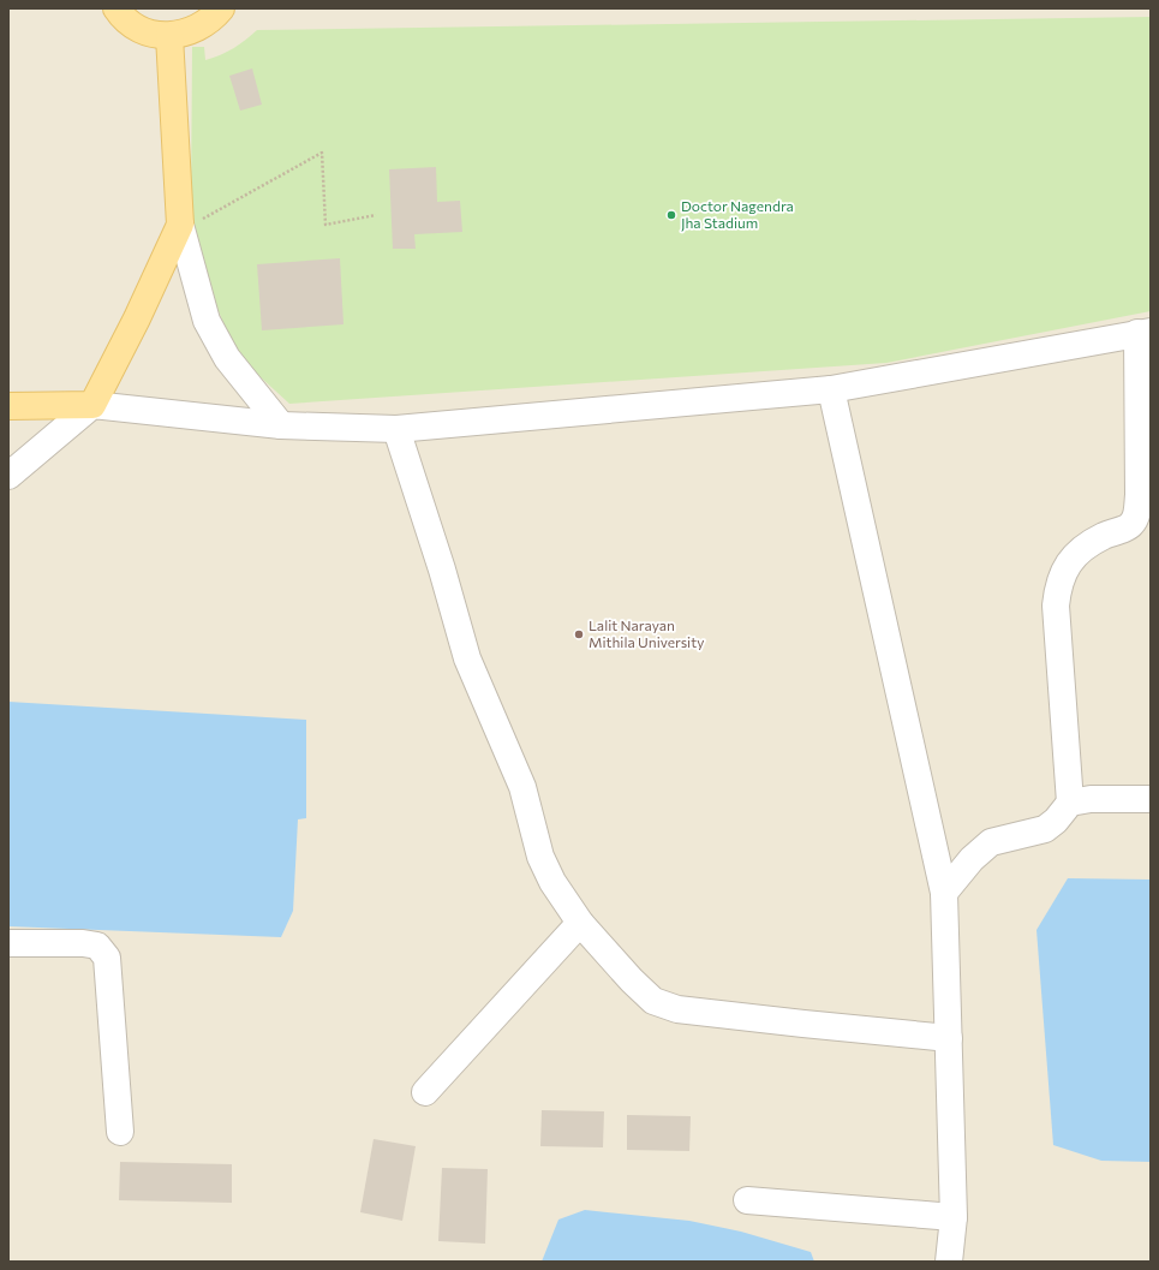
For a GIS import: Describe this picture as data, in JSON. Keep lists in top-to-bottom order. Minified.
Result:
{"places":["Doctor Nagendra Jha Stadium","Lalit Narayan Mithila University"]}
